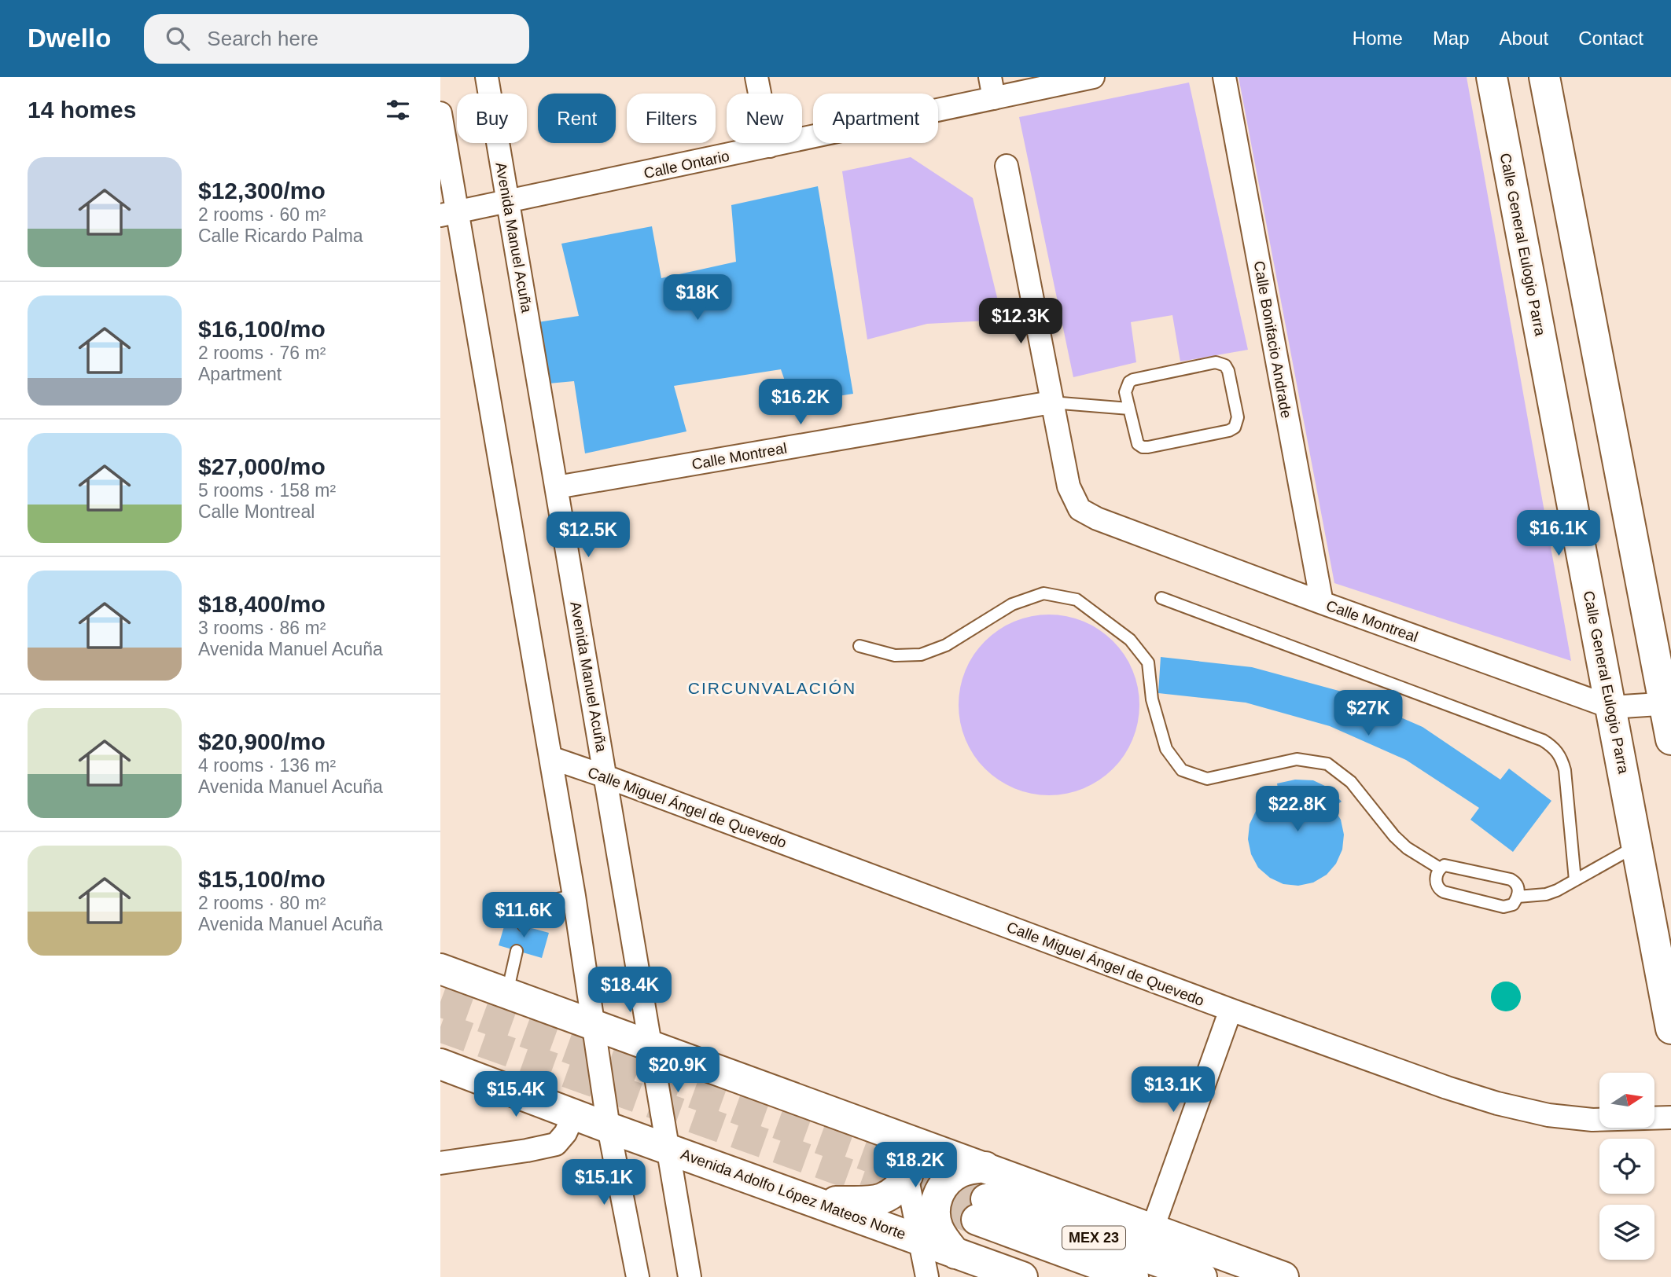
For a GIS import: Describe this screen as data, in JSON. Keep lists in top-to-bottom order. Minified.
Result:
{"streets":{"main road":["Calle General Eulogio Parra","Avenida Adolfo López Mateos Norte","MEX 23"],"street":["Calle Ontario","Avenida Manuel Acuña","Calle Bonifacio Andrade","Calle Montreal","Calle Miguel Ángel de Quevedo"]},"crossings":[["Calle Ontario","Avenida Manuel Acuña"],["Avenida Manuel Acuña","Calle Montreal"],["Avenida Manuel Acuña","Calle Miguel Ángel de Quevedo"],["Avenida Manuel Acuña","Avenida Adolfo López Mateos Norte"],["Calle General Eulogio Parra","Calle Montreal"],["Calle Bonifacio Andrade","Calle Montreal"]],"districts":["CIRCUNVALACIÓN"],"north":"right","page":{"header":"Dwello","search":"Search here","nav":["Home","Map","About","Contact"],"heading":"14 homes","chip":["Buy","Rent","Filters","New","Apartment"],"list":[{"name":"$12,300/mo","note":"2 rooms · 60 m² · Calle Ricardo Palma"},{"name":"$16,100/mo","note":"2 rooms · 76 m² · Apartment"},{"name":"$27,000/mo","note":"5 rooms · 158 m² · Calle Montreal"},{"name":"$18,400/mo","note":"3 rooms · 86 m² · Avenida Manuel Acuña"},{"name":"$20,900/mo","note":"4 rooms · 136 m² · Avenida Manuel Acuña"},{"name":"$15,100/mo","note":"2 rooms · 80 m² · Avenida Manuel Acuña"}],"price":["$18K","$12.3K","$16.2K","$16.1K","$12.5K","$27K","$22.8K","$11.6K","$18.4K","$20.9K","$13.1K","$15.4K","$18.2K","$15.1K"]}}
